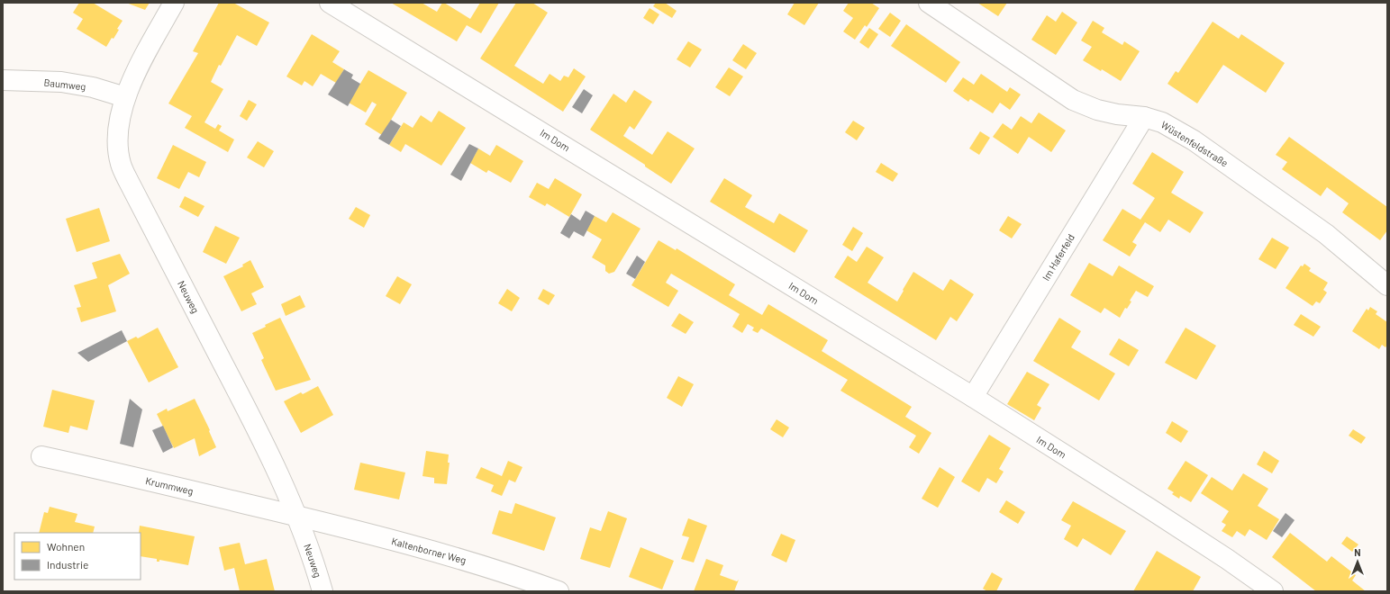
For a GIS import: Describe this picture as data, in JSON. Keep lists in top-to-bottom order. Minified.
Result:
{"streets":{"street":["Baumweg","Im Dom","Wüstenfeldstraße","Im Haferfeld","Neuweg","Krummweg","Kaltenborner Weg"]},"crossings":[["Baumweg","Neuweg"],["Im Dom","Im Haferfeld"],["Wüstenfeldstraße","Im Haferfeld"],["Neuweg","Krummweg"],["Neuweg","Kaltenborner Weg"],["Krummweg","Kaltenborner Weg"]],"legend":["Wohnen","Industrie"],"north":"top"}
